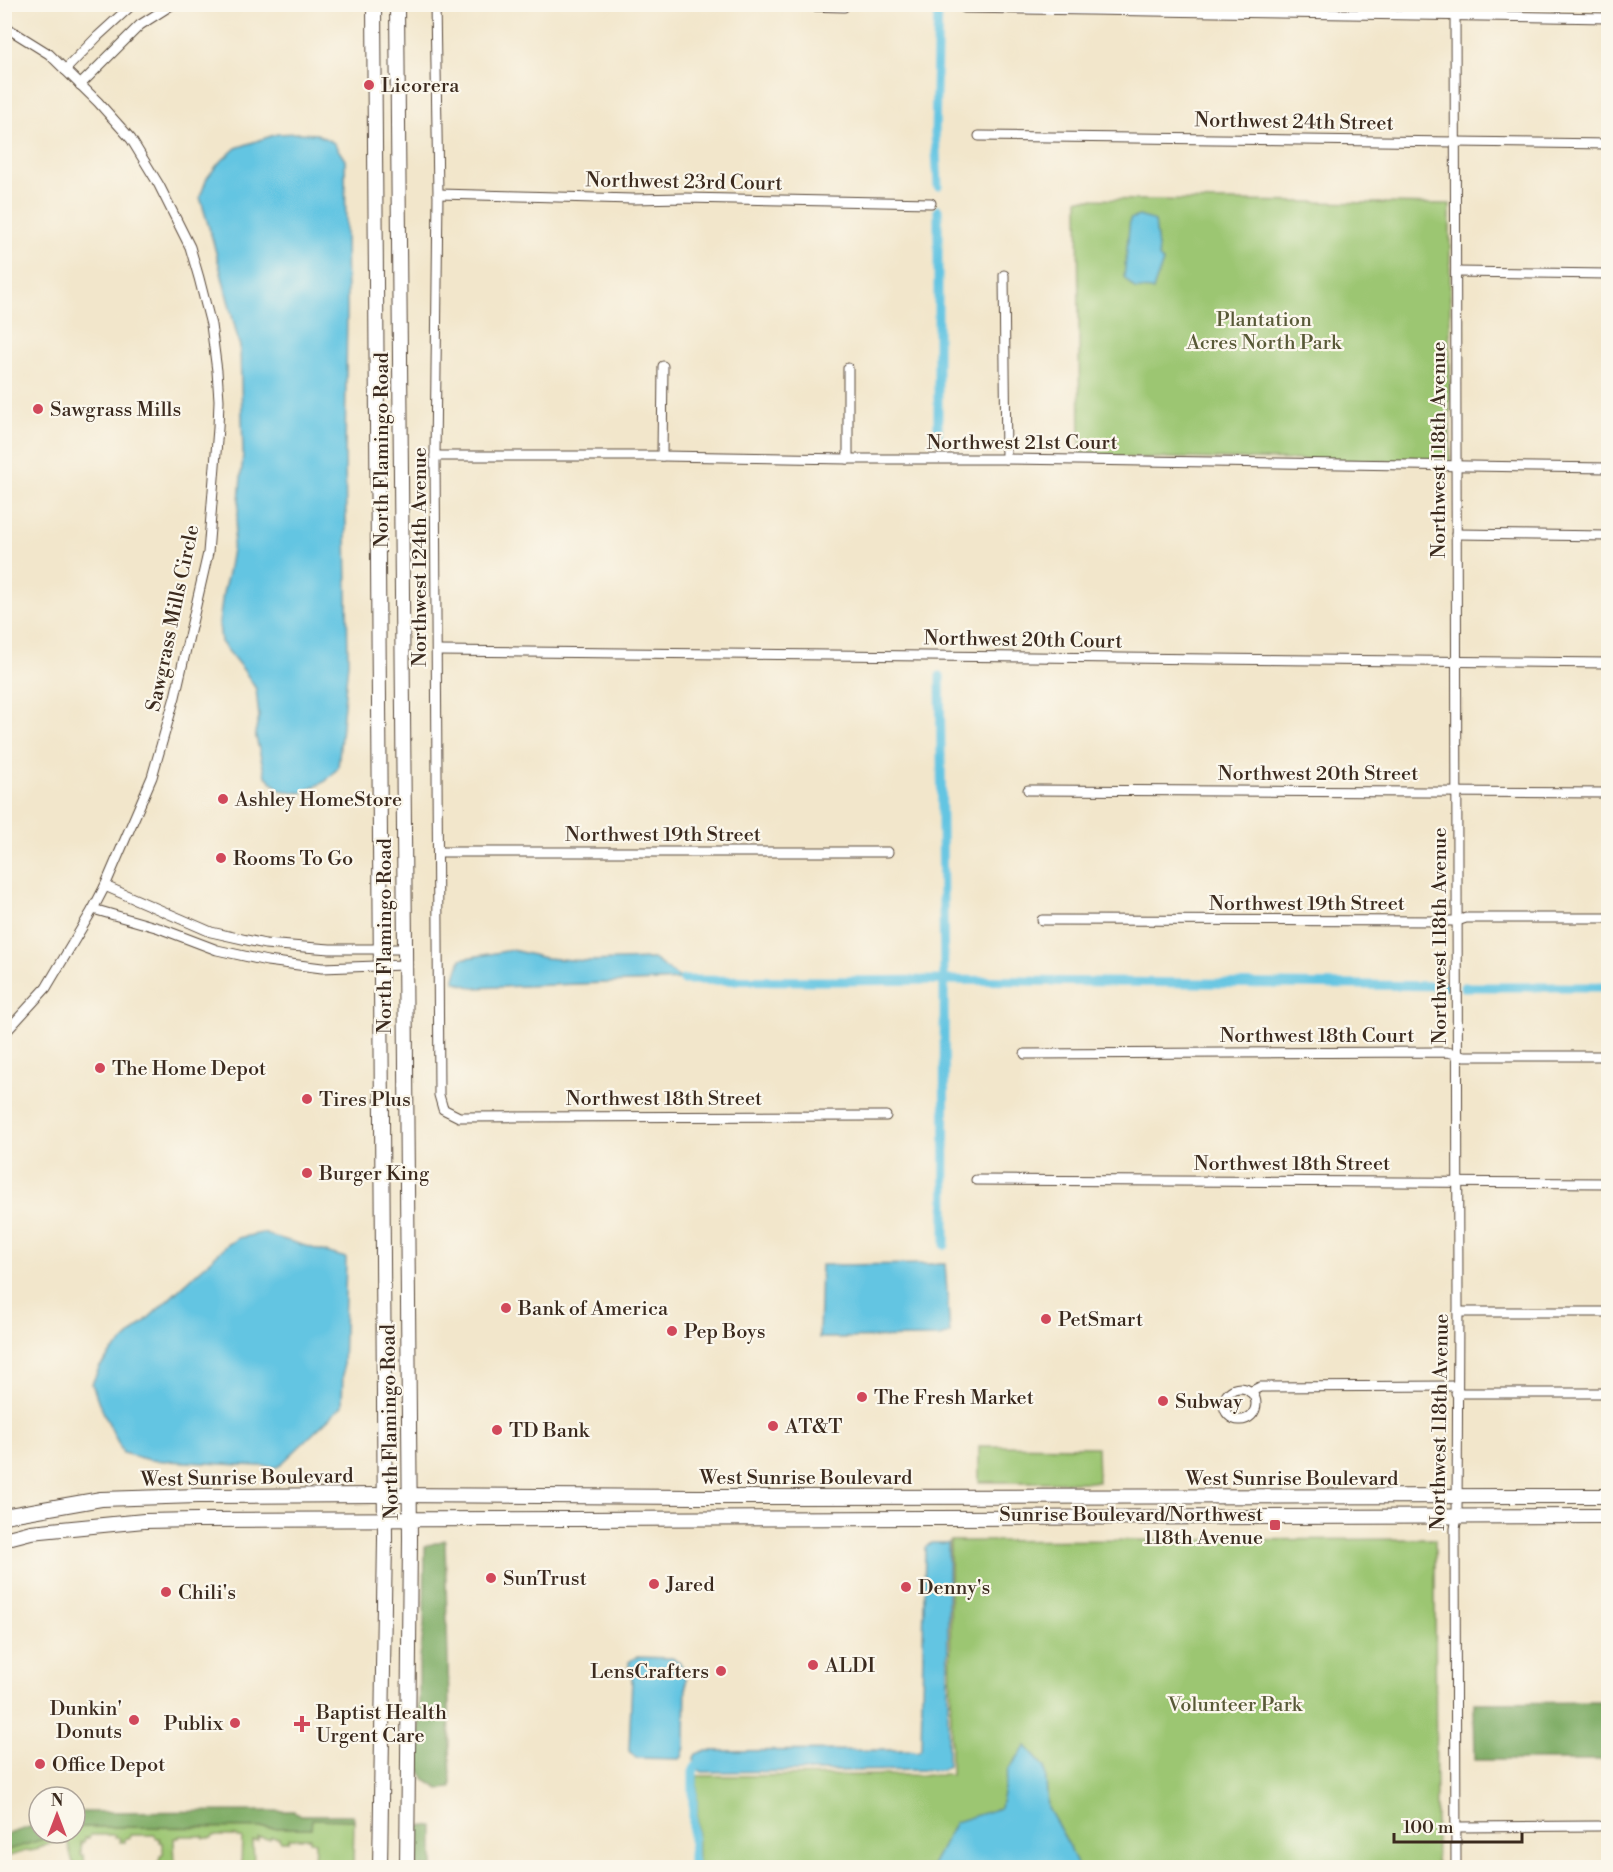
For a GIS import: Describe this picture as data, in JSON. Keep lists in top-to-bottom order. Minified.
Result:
{"streets":{"highway":["North Flamingo Road","West Sunrise Boulevard"],"street":["Northwest 24th Street","Northwest 23rd Court","Northwest 21st Court","Northwest 118th Avenue","Northwest 124th Avenue","Sawgrass Mills Circle","Northwest 20th Court","Northwest 20th Street","Northwest 19th Street","Northwest 18th Court","Northwest 18th Street"]},"crossings":[["Northwest 24th Street","Northwest 118th Avenue"],["Northwest 23rd Court","Northwest 124th Avenue"],["Northwest 21st Court","Northwest 118th Avenue"],["Northwest 21st Court","Northwest 124th Avenue"],["North Flamingo Road","West Sunrise Boulevard"],["Northwest 118th Avenue","Northwest 20th Court"],["Northwest 118th Avenue","Northwest 20th Street"],["Northwest 118th Avenue","Northwest 19th Street"],["Northwest 118th Avenue","Northwest 18th Court"],["Northwest 118th Avenue","Northwest 18th Street"],["Northwest 118th Avenue","West Sunrise Boulevard"],["Northwest 124th Avenue","Northwest 20th Court"],["Northwest 124th Avenue","Northwest 19th Street"],["Northwest 124th Avenue","Northwest 18th Street"]],"parks":["Plantation Acres North Park","Volunteer Park"],"places":{"other":["Licorera","Sawgrass Mills","Ashley HomeStore","Rooms To Go","The Home Depot","Tires Plus","Burger King","Bank of America","PetSmart","Pep Boys","The Fresh Market","Subway","AT&T","TD Bank","SunTrust","Jared","Denny's","Chili's","ALDI","LensCrafters","Dunkin' Donuts","Publix","Office Depot"],"transit":["Sunrise Boulevard/Northwest 118th Avenue"],"health":["Baptist Health Urgent Care"]},"scale_bar":"100 m","north":"top"}
